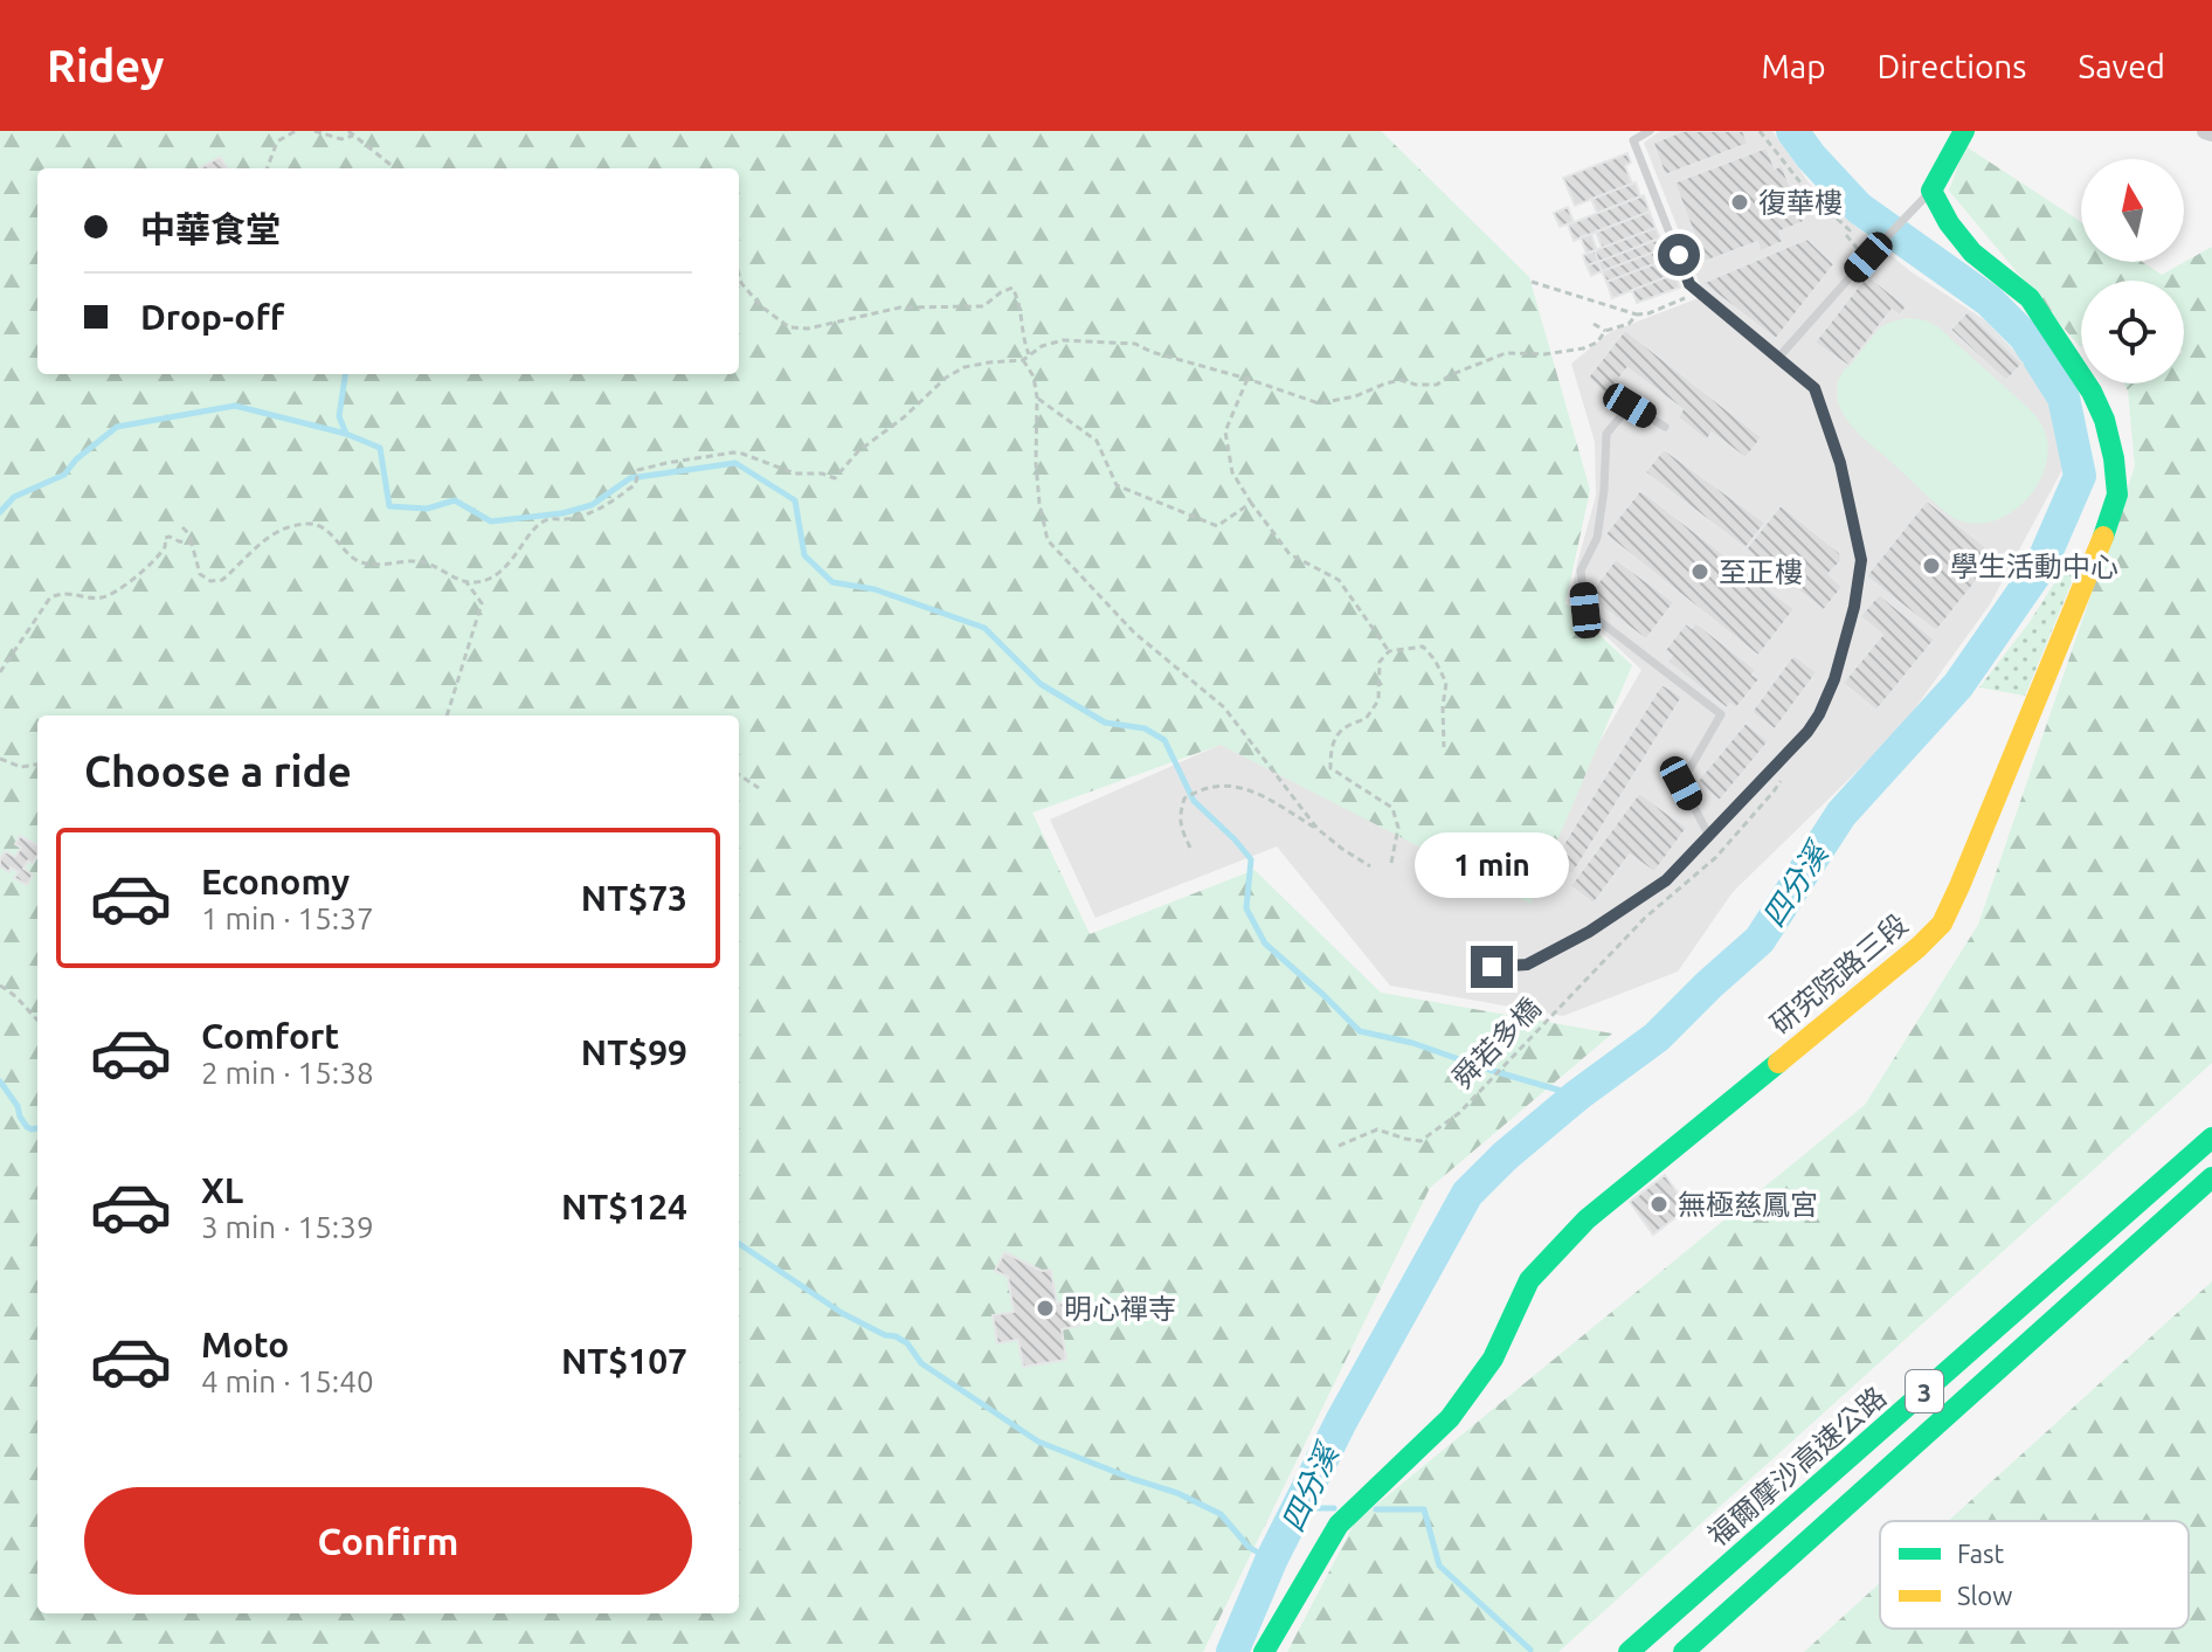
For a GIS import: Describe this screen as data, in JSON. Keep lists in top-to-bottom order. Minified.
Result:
{"streets":{"main road":["研究院路三段","3","福爾摩沙高速公路"],"path":["舜若多橋"]},"water":["四分溪"],"places":["復華樓","學生活動中心","至正樓","無極慈鳳宮","明心禪寺"],"legend":["Fast","Slow"],"north":"top","page":{"header":"Ridey","nav":["Map","Directions","Saved"],"banner":["中華食堂","Drop-off"],"heading":"Choose a ride","list":[{"name":"Economy","note":"1 min · 15:37","value":"NT$73"},{"name":"Comfort","note":"2 min · 15:38","value":"NT$99"},{"name":"XL","note":"3 min · 15:39","value":"NT$124"},{"name":"Moto","note":"4 min · 15:40","value":"NT$107"}],"bubble":"1 min","buttons":"Confirm"}}
